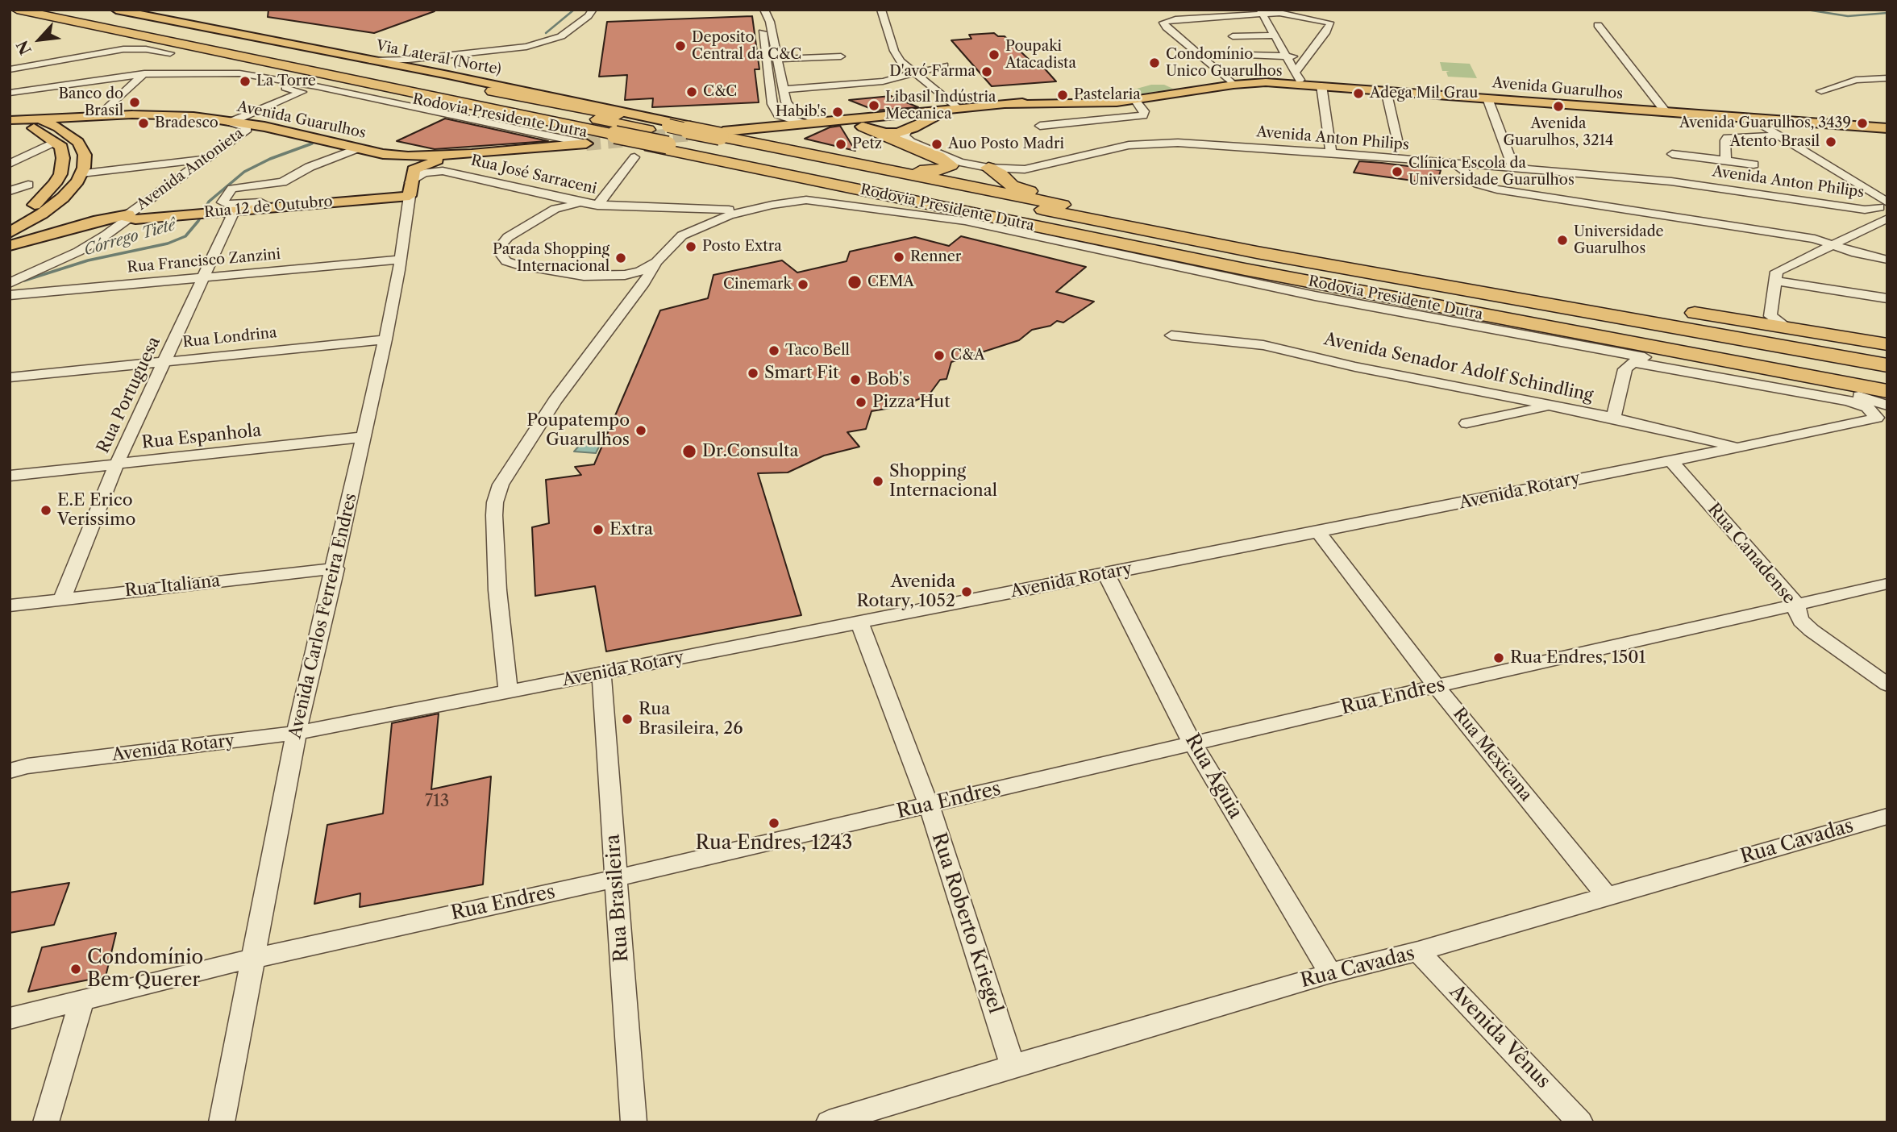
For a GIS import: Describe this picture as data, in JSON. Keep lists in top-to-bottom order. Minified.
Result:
{"streets":{"highway":["Rodovia Presidente Dutra"],"main road":["Via Lateral (Norte)","Avenida Guarulhos","Rua 12 de Outubro"],"street":["Avenida Anton Philips","Avenida Antonieta","Rua José Sarraceni","Rua Francisco Zanzini","Rua Londrina","Avenida Senador Adolf Schindling","Rua Portuguesa","Rua Espanhola","Avenida Rotary","Rua Canadense","Rua Italiana","Avenida Carlos Ferreira Endres","Rua Endres","Rua Mexicana","Rua Águia","Rua Cavadas","Rua Brasileira","Rua Roberto Kriegel","Avenida Vênus"]},"crossings":[["Avenida Guarulhos","Rodovia Presidente Dutra"],["Avenida Guarulhos","Avenida Antonieta"],["Avenida Antonieta","Rua 12 de Outubro"],["Rua José Sarraceni","Rua 12 de Outubro"],["Rua José Sarraceni","Avenida Carlos Ferreira Endres"],["Rua 12 de Outubro","Rua Portuguesa"],["Rua 12 de Outubro","Avenida Carlos Ferreira Endres"],["Rua Francisco Zanzini","Rua Portuguesa"],["Rua Francisco Zanzini","Avenida Carlos Ferreira Endres"],["Rua Londrina","Rua Portuguesa"],["Rua Londrina","Avenida Carlos Ferreira Endres"],["Avenida Senador Adolf Schindling","Avenida Rotary"],["Rua Portuguesa","Rua Espanhola"],["Rua Portuguesa","Rua Italiana"],["Rua Espanhola","Avenida Carlos Ferreira Endres"],["Avenida Rotary","Rua Canadense"],["Avenida Rotary","Avenida Carlos Ferreira Endres"],["Avenida Rotary","Rua Mexicana"],["Avenida Rotary","Rua Águia"],["Avenida Rotary","Rua Brasileira"],["Avenida Rotary","Rua Roberto Kriegel"],["Rua Canadense","Rua Endres"],["Rua Italiana","Avenida Carlos Ferreira Endres"],["Avenida Carlos Ferreira Endres","Rua Endres"],["Rua Endres","Rua Mexicana"],["Rua Endres","Rua Águia"],["Rua Endres","Rua Brasileira"],["Rua Endres","Rua Roberto Kriegel"],["Rua Mexicana","Rua Cavadas"],["Rua Águia","Rua Cavadas"],["Rua Cavadas","Rua Roberto Kriegel"],["Rua Cavadas","Avenida Vênus"]],"water":["Córrego Tietê"],"places":["Deposito Central da C&C","Poupaki Atacadista","Condomínio Unico Guarulhos","D'avó Farma","La Torre","C&C","Adega Mil Grau","Pastelaria","Banco do Brasil","Libasil Indústria Mecanica","Avenida Guarulhos, 3214","Habib's","Bradesco","Avenida Guarulhos, 3439","Atento Brasil","Petz","Auo Posto Madri","Clínica Escola da Universidade Guarulhos","Universidade Guarulhos","Posto Extra","Renner","Parada Shopping Internacional","CEMA","Cinemark","Taco Bell","C&A","Smart Fit","Bob's","Pizza Hut","Poupatempo Guarulhos","Dr.Consulta","Shopping Internacional","E.E Erico Verissimo","Extra","Avenida Rotary, 1052","Rua Endres, 1501","Rua Brasileira, 26","Rua Endres, 1243","Condomínio Bem Querer"],"house_numbers":["713"],"north":"bottom left"}
